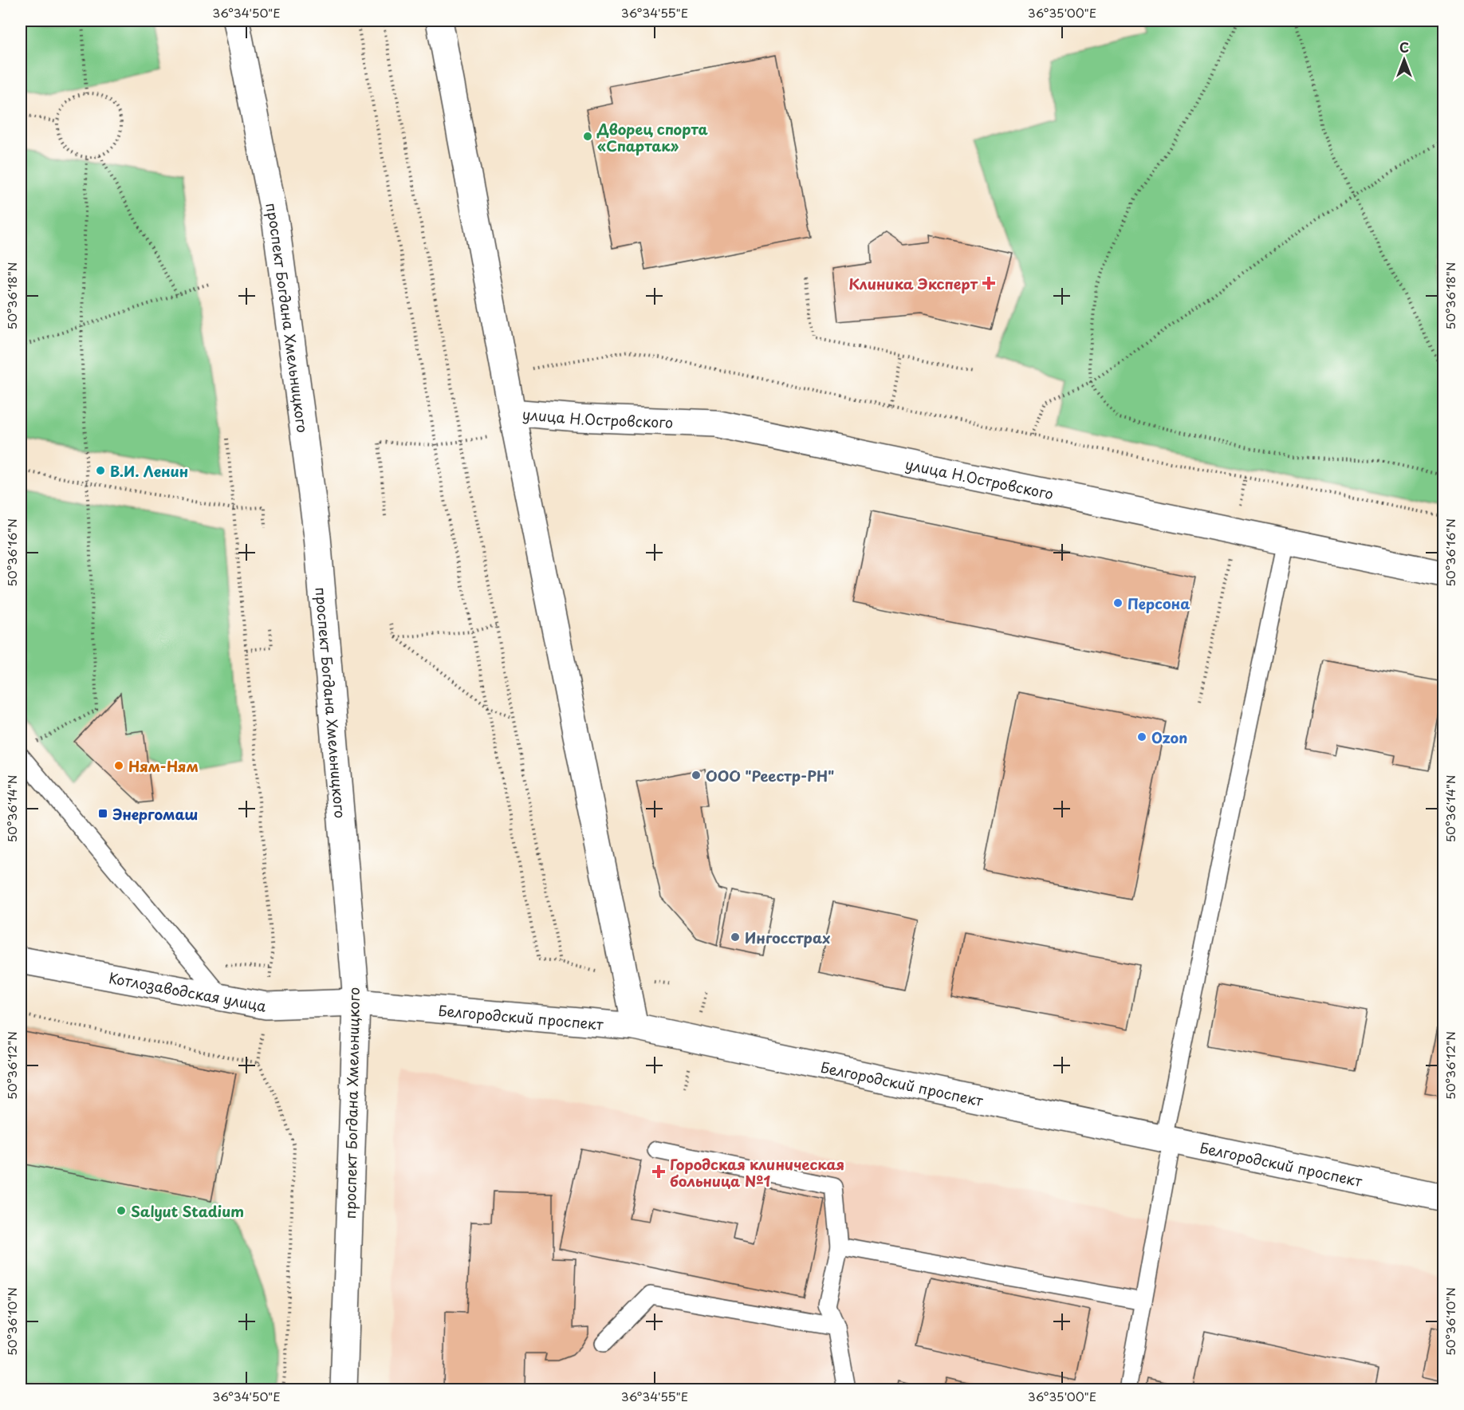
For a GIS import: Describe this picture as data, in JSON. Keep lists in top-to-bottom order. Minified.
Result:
{"streets":{"main road":["проспект Богдана Хмельницкого","улица Н.Островского","Котлозаводская улица","Белгородский проспект"]},"crossings":[["проспект Богдана Хмельницкого","Белгородский проспект"],["Котлозаводская улица","Белгородский проспект"]],"places":{"other":["Дворец спорта «Спартак»","В.И. Ленин","Персона","Ozon","Ням-Ням","ООО \"Реестр-РН\"","Ингосстрах","Salyut Stadium"],"health":["Клиника Эксперт","Городская клиническая больница №1"],"transit":["Энергомаш"]},"north":"top","coordinates":["36°34'50\"E","36°34'55\"E","36°35'00\"E","50°36'18\"N","50°36'16\"N","50°36'14\"N","50°36'12\"N","50°36'10\"N"]}
